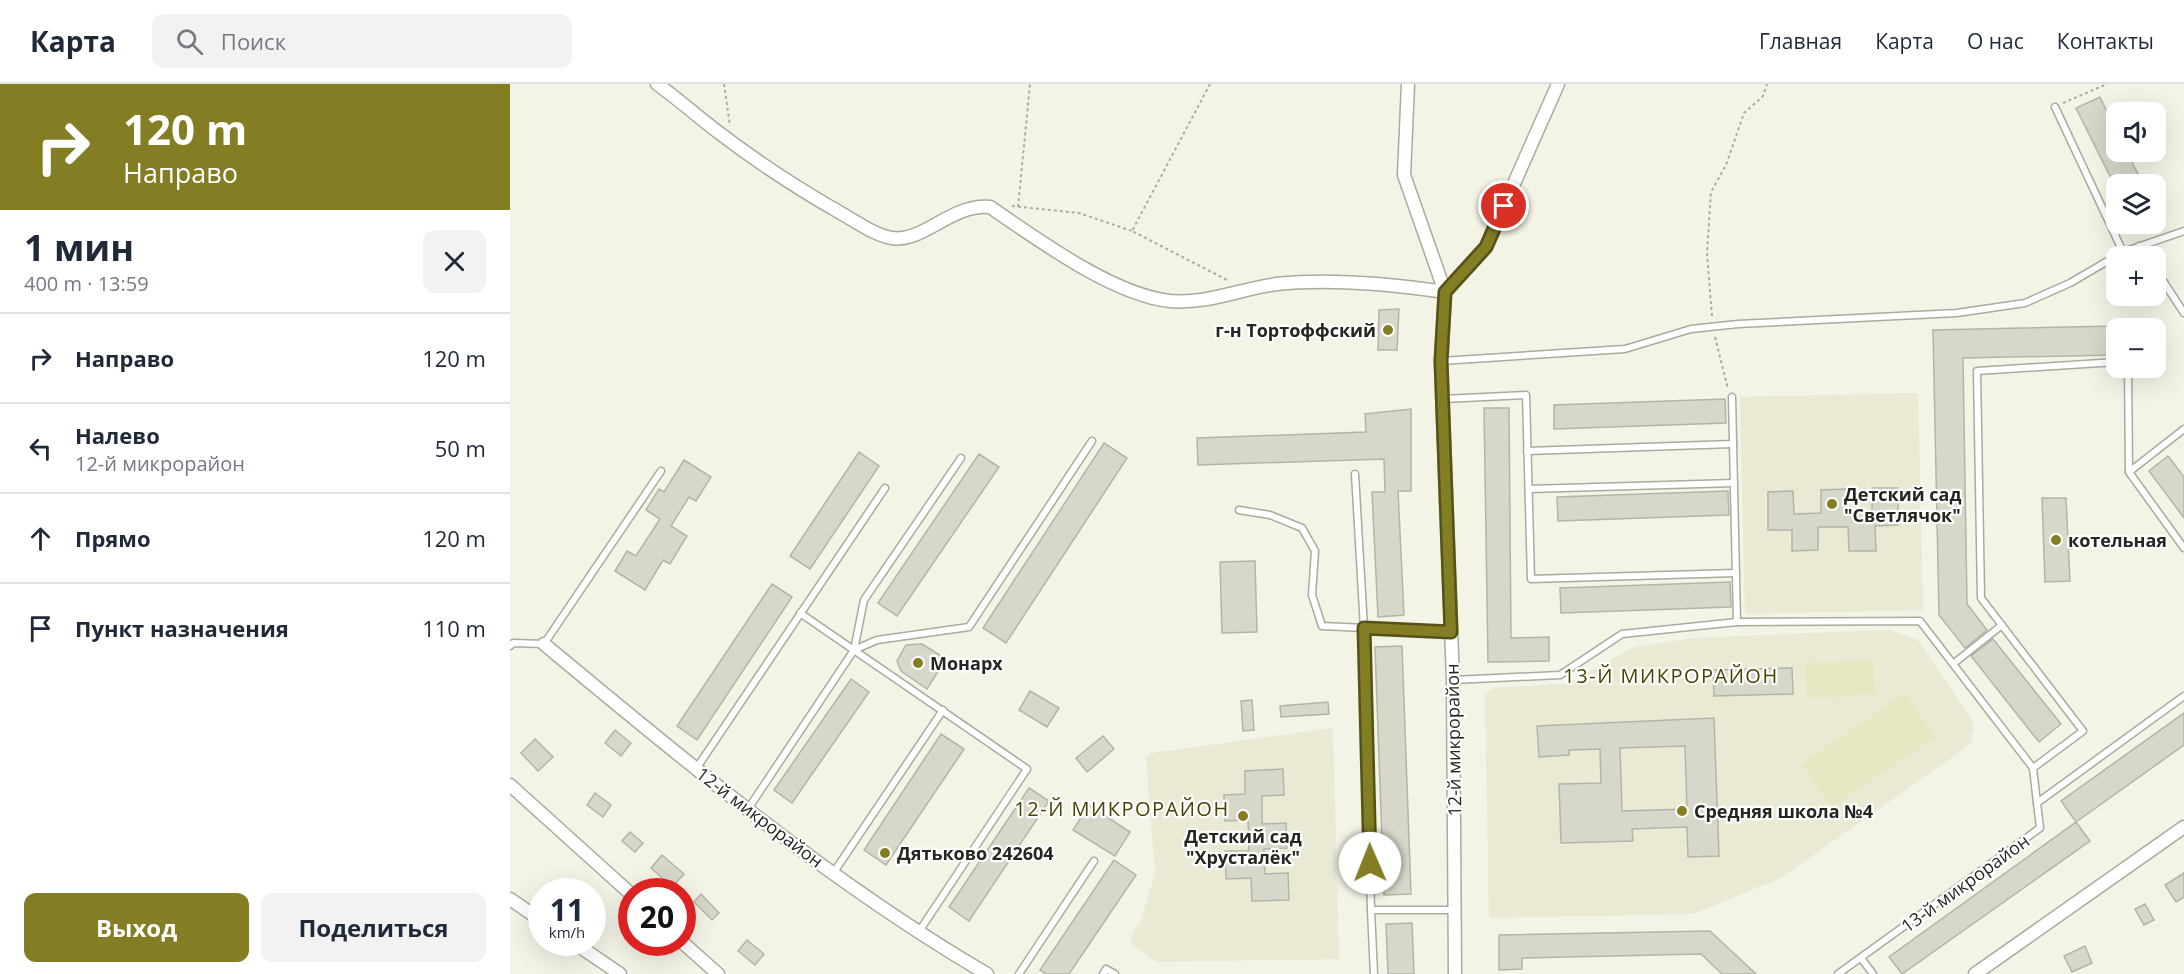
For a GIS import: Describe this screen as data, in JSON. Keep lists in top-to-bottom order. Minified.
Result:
{"streets":{"street":["12-й микрорайон"],"lane":["13-й микрорайон"]},"districts":["13-Й МИКРОРАЙОН","12-Й МИКРОРАЙОН"],"places":["г-н Тортоффский","Детский сад \"Светлячок\"","котельная","Монарх","Средняя школа №4","Детский сад \"Хрусталёк\"","Дятьково 242604"],"page":{"header":"Карта","search":"Поиск","nav":["Главная","Карта","О нас","Контакты"],"turn":["120 m","Направо"],"map_buttons":["+","−"],"heading":["1 мин","400 m · 13:59"],"list":[{"name":"Направо","value":"120 m"},{"name":"Налево","note":"12-й микрорайон","value":"50 m"},{"name":"Прямо","value":"120 m"},{"name":"Пункт назначения","value":"110 m"}],"speed":"11 km/h","limit":"20","buttons":["Выход","Поделиться"]}}
